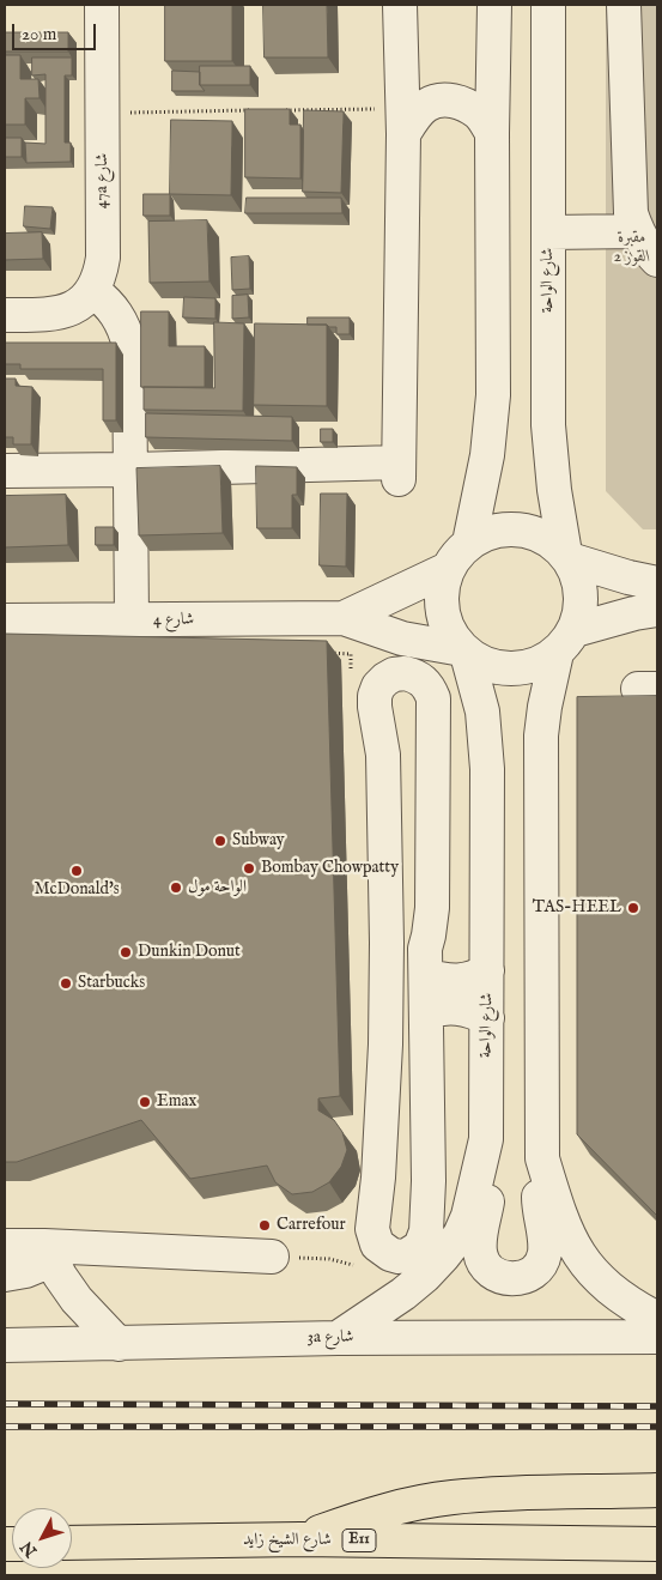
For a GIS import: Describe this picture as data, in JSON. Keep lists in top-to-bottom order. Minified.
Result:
{"streets":{"highway":["شارع الشيخ زايد","E11"],"street":["47a شارع","شارع الواحة","شارع 4","3a شارع"]},"crossings":[["شارع الواحة","شارع 4"],["شارع الواحة","3a شارع"]],"parks":["مقبرة القوز 2"],"places":["Subway","Bombay Chowpatty","McDonald's","الواحة مول","TAS-HEEL","Dunkin Donut","Starbucks","Emax","Carrefour"],"scale_bar":"20 m","north":"bottom left"}
